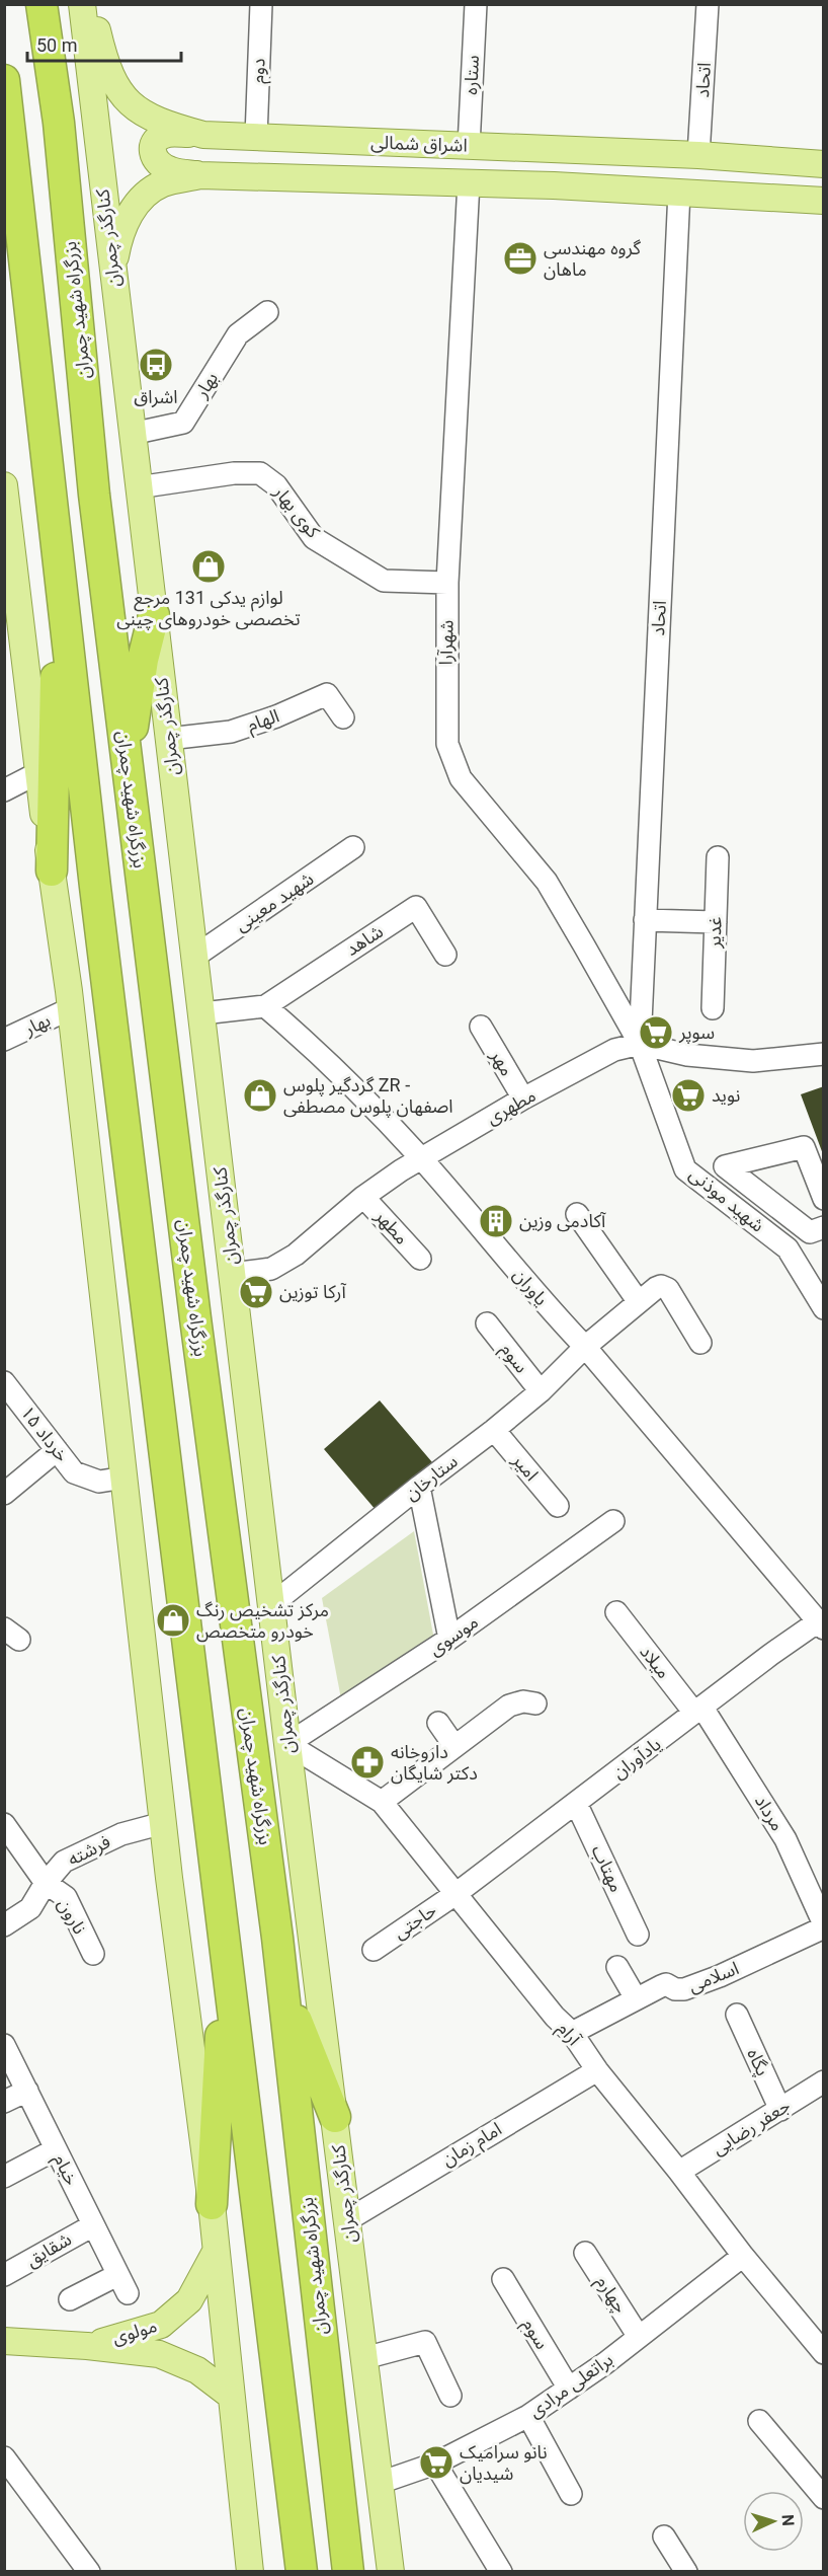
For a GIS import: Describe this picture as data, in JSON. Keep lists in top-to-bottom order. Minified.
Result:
{"streets":{"highway":["بزرگراه شهید چمران"],"main road":["اشراق شمالی","کنارگذر چمران","مولوی"],"street":["دوم","ستاره","اتحاد","بهار","کوی بهار","شهرآرا","الهام","شهید معینی","غدیر","شاهد","مهر","مطهری","شهید موذنی","مطهر","یاوران","سوم","۱۵ خرداد","امیر","ستارخان","موسوی","میلاد","یادآوران","مرداد","فرشته","مهتاب","نارون","حاجتی","اسلامی","آرام","پگاه","جعفر رضایی","امام زمان","خیام","شقایق","چهارم","براتعلی مرادی"]},"crossings":[["دوم","اشراق شمالی"],["ستاره","اشراق شمالی"],["اتحاد","اشراق شمالی"],["اتحاد","شهرآرا"],["اتحاد","مطهری"],["اتحاد","شهید موذنی"],["اشراق شمالی","کنارگذر چمران"],["اشراق شمالی","شهرآرا"],["کنارگذر چمران","بهار"],["کنارگذر چمران","کوی بهار"],["کنارگذر چمران","الهام"],["کنارگذر چمران","شهید معینی"],["کنارگذر چمران","مطهری"],["کنارگذر چمران","ستارخان"],["کنارگذر چمران","موسوی"],["کنارگذر چمران","آرام"],["کنارگذر چمران","امام زمان"],["کنارگذر چمران","براتعلی مرادی"],["کوی بهار","شهرآرا"],["شهرآرا","مطهری"],["شهرآرا","شهید موذنی"],["شاهد","یاوران"],["مهر","مطهری"],["مطهری","شهید موذنی"],["مطهری","مطهر"],["مطهری","یاوران"],["یاوران","ستارخان"],["یاوران","یادآوران"],["سوم","ستارخان"],["سوم","براتعلی مرادی"],["امیر","ستارخان"],["موسوی","آرام"],["میلاد","یادآوران"],["میلاد","مرداد"],["یادآوران","مرداد"],["یادآوران","مهتاب"],["یادآوران","حاجتی"],["یادآوران","آرام"],["مرداد","اسلامی"],["فرشته","نارون"],["حاجتی","آرام"],["اسلامی","آرام"],["آرام","جعفر رضایی"],["آرام","امام زمان"],["آرام","براتعلی مرادی"],["پگاه","جعفر رضایی"],["خیام","شقایق"],["چهارم","براتعلی مرادی"]],"places":{"office":["گروه مهندسی ماهان"],"bus stop":["اشراق"],"shop":["لوازم یدکی 131 مرجع تخصصی خودروهای چینی","گردگیر پلوس ZR - اصفهان پلوس مصطفی","مرکز تشخیص رنگ خودرو متخصص"],"supermarket":["سوپر","نوید","آرکا توزین","نانو سرامیک شیدیان"],"building":["آکادمی وزین"],"pharmacy":["داروخانه دکتر شایگان"]},"scale_bar":"50 m","north":"right"}
